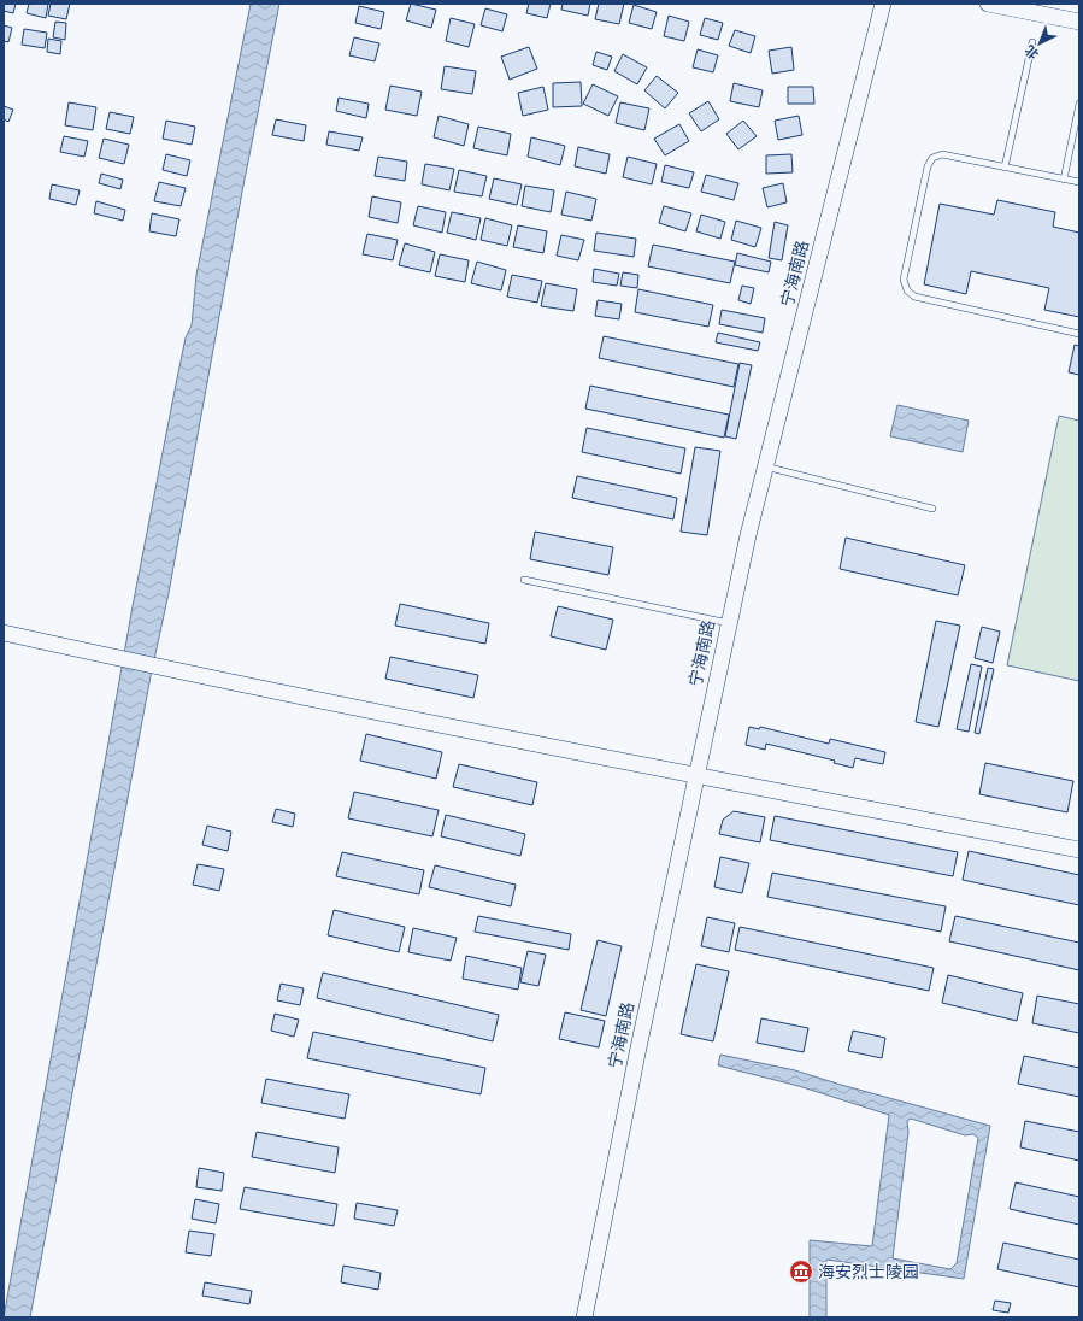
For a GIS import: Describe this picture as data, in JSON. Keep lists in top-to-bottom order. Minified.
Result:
{"streets":{"street":["宁海南路"]},"places":{"museum":["海安烈士陵园"]},"north":"bottom left"}
